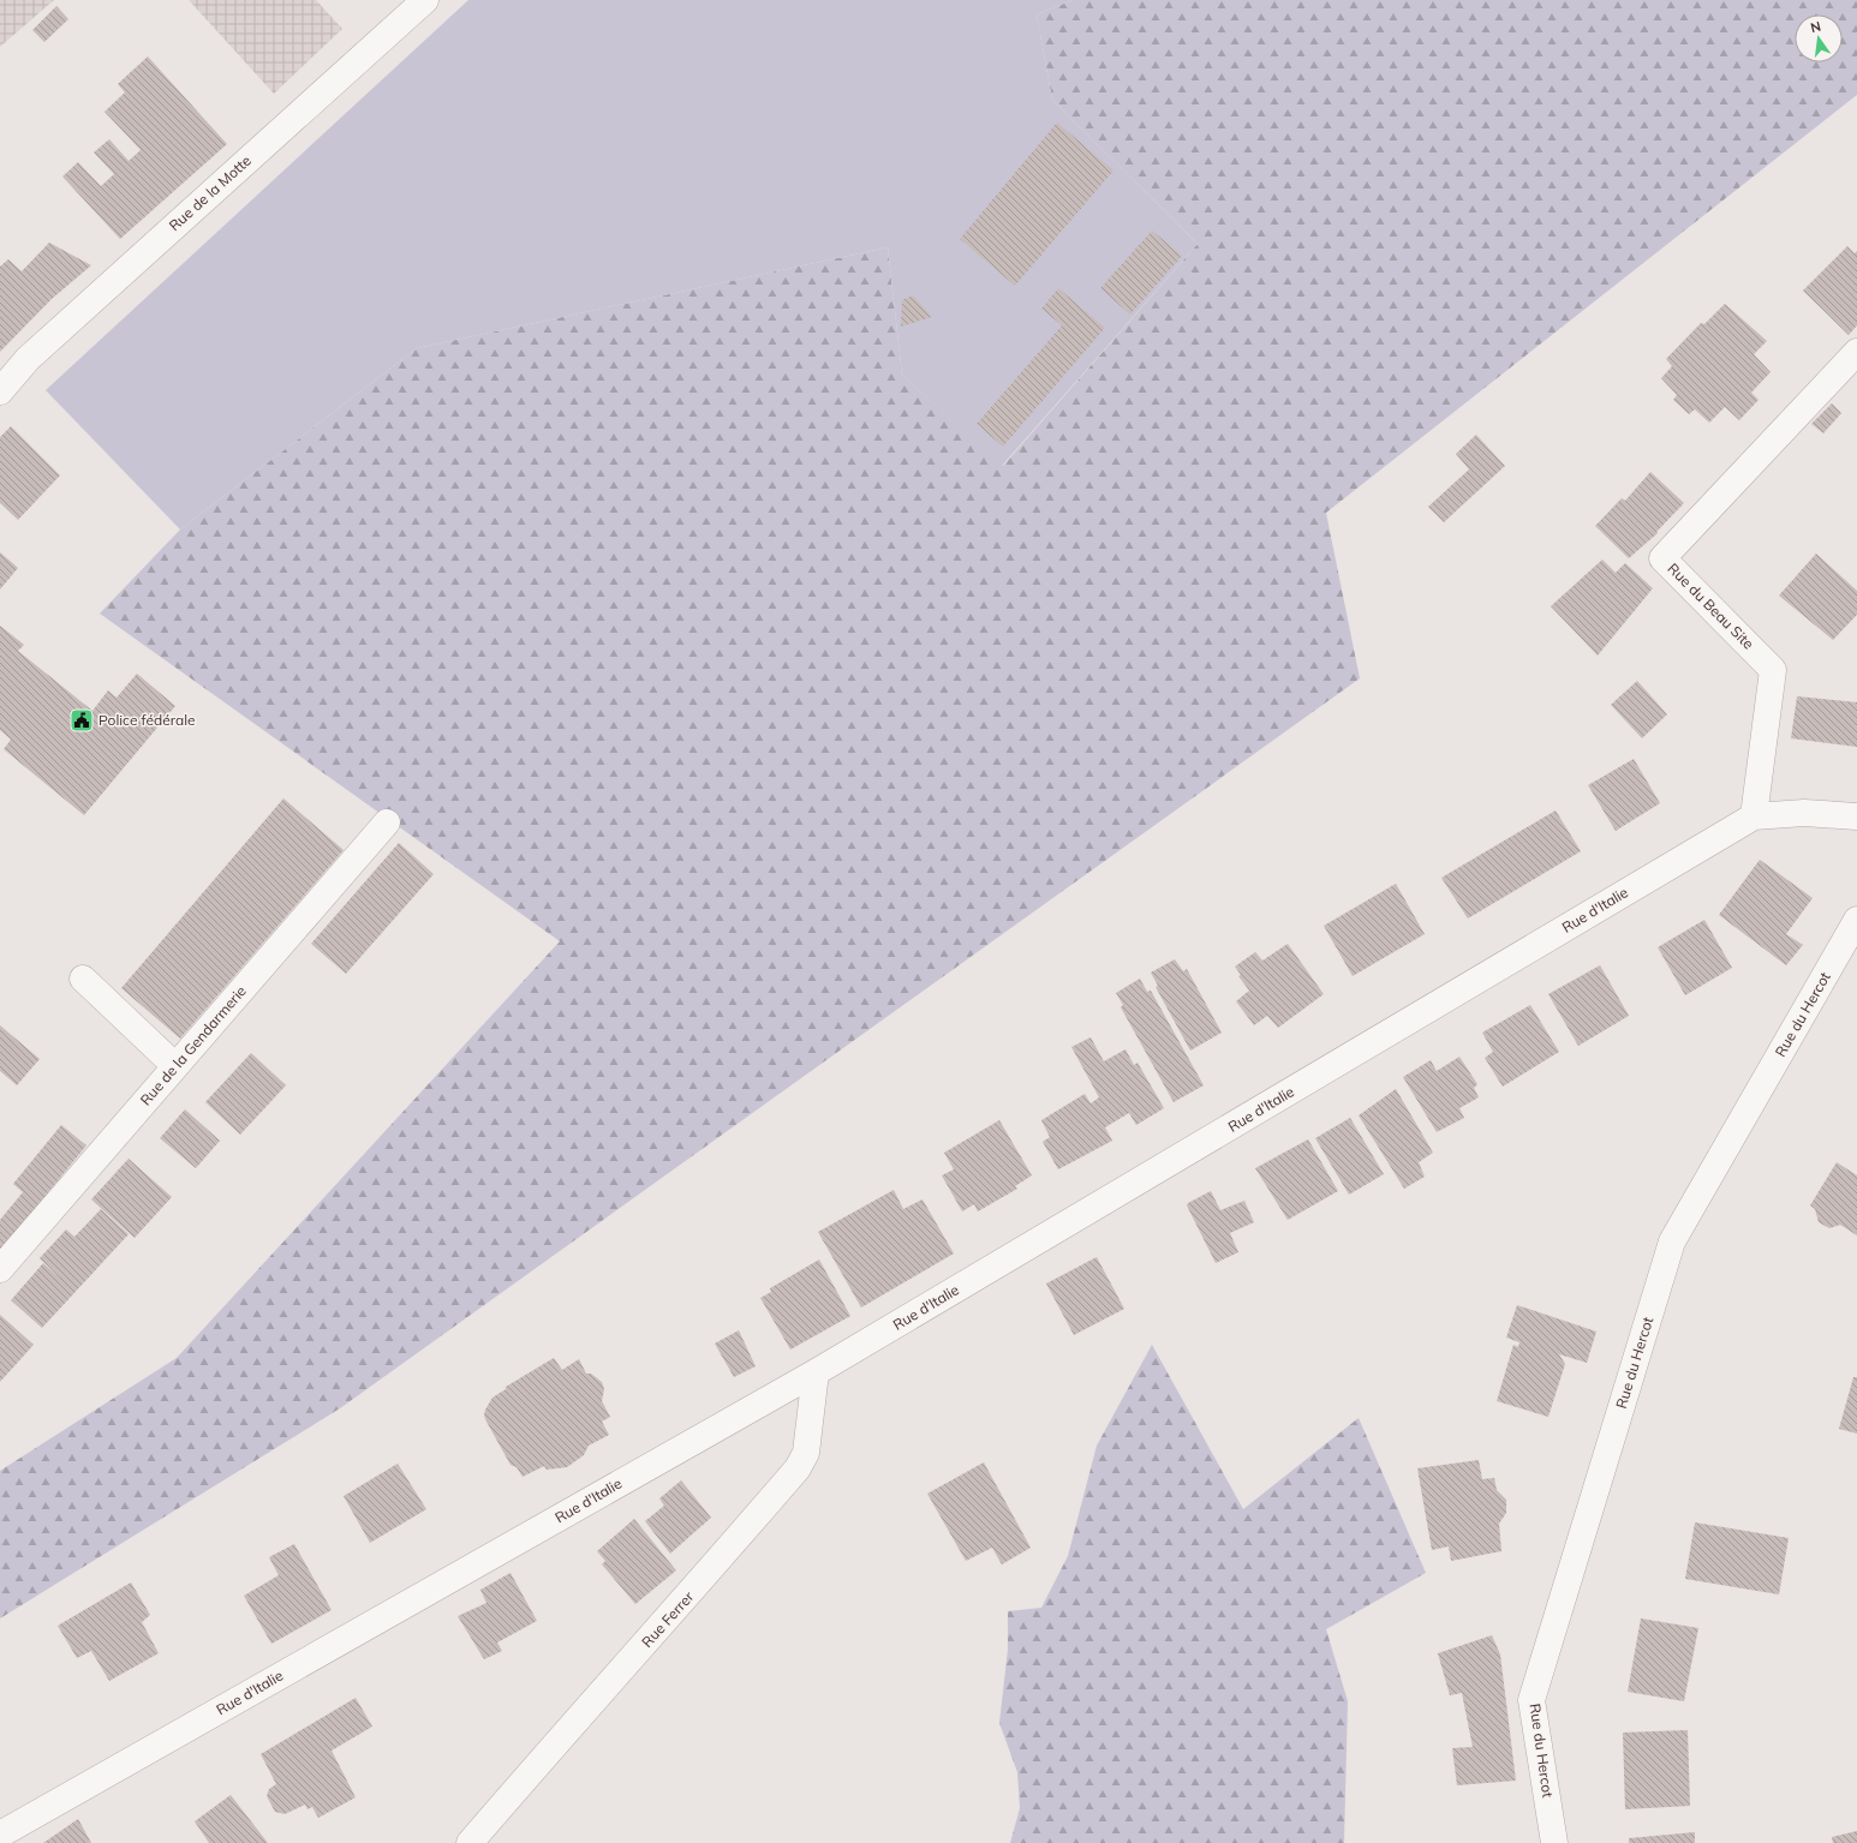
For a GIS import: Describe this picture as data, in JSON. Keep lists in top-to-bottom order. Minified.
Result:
{"streets":{"street":["Rue de la Motte","Rue du Beau Site","Rue d'Italie","Rue du Hercot","Rue de la Gendarmerie","Rue Ferrer"]},"crossings":[["Rue du Beau Site","Rue d'Italie"],["Rue d'Italie","Rue Ferrer"]],"places":{"public building":["Police fédérale"]},"north":"top"}
